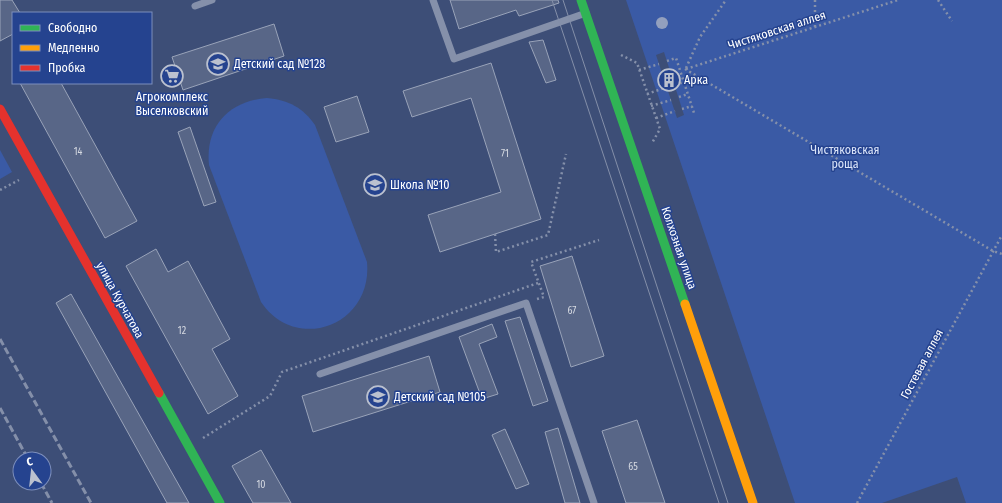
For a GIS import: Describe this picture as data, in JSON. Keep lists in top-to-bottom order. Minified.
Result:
{"streets":{"main road":["Колхозная улица","улица Курчатова"],"path":["Чистяковская аллея","Гостевая аллея"]},"parks":["Чистяковская роща"],"places":{"school or university":["Детский сад №128","Школа №10","Детский сад №105"],"supermarket":["Агрокомплекс Выселковский"],"building":["Арка"]},"house_numbers":["14","71","67","12","65","10"],"legend":["Свободно","Медленно","Пробка"],"north":"top"}
